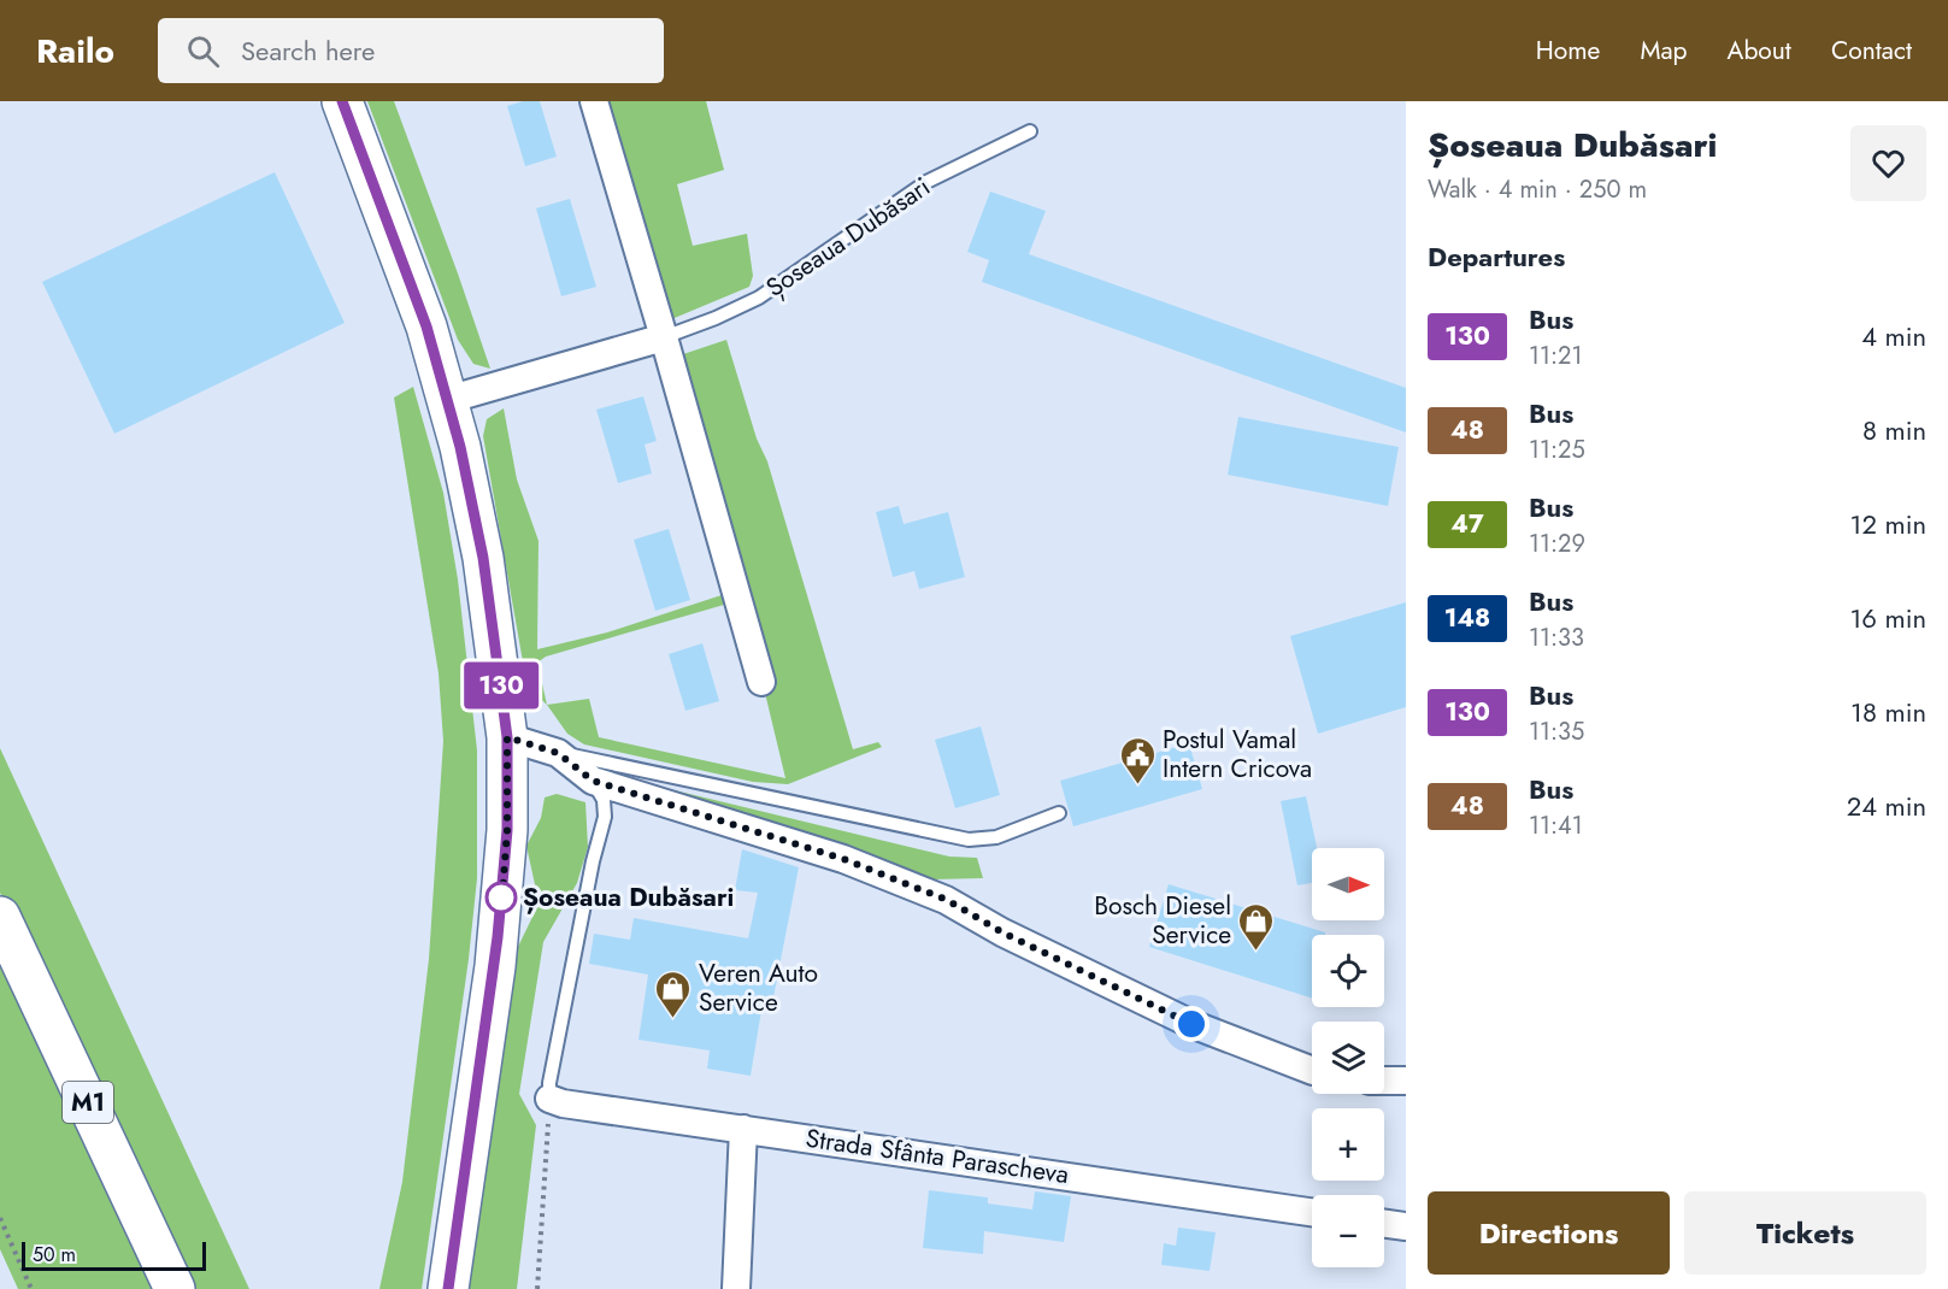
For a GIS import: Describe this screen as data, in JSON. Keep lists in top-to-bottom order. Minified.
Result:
{"streets":{"main road":["M1"],"street":["Șoseaua Dubăsari","Strada Sfânta Parascheva"]},"places":{"public building":["Postul Vamal Intern Cricova"],"other":["Șoseaua Dubăsari"],"shop":["Bosch Diesel Service","Veren Auto Service"]},"lines":["bus line 130"],"scale_bar":"50 m","north":"right","page":{"header":"Railo","search":"Search here","nav":["Home","Map","About","Contact"],"on_map":"130","heading":[["Șoseaua Dubăsari","Walk · 4 min · 250 m"],"Departures"],"list":[{"mark":"130","name":"Bus","note":"11:21","value":"4 min"},{"mark":"48","name":"Bus","note":"11:25","value":"8 min"},{"mark":"47","name":"Bus","note":"11:29","value":"12 min"},{"mark":"148","name":"Bus","note":"11:33","value":"16 min"},{"mark":"130","name":"Bus","note":"11:35","value":"18 min"},{"mark":"48","name":"Bus","note":"11:41","value":"24 min"}],"map_buttons":["+","−"],"buttons":["Directions","Tickets"],"scale":"50 m"}}
